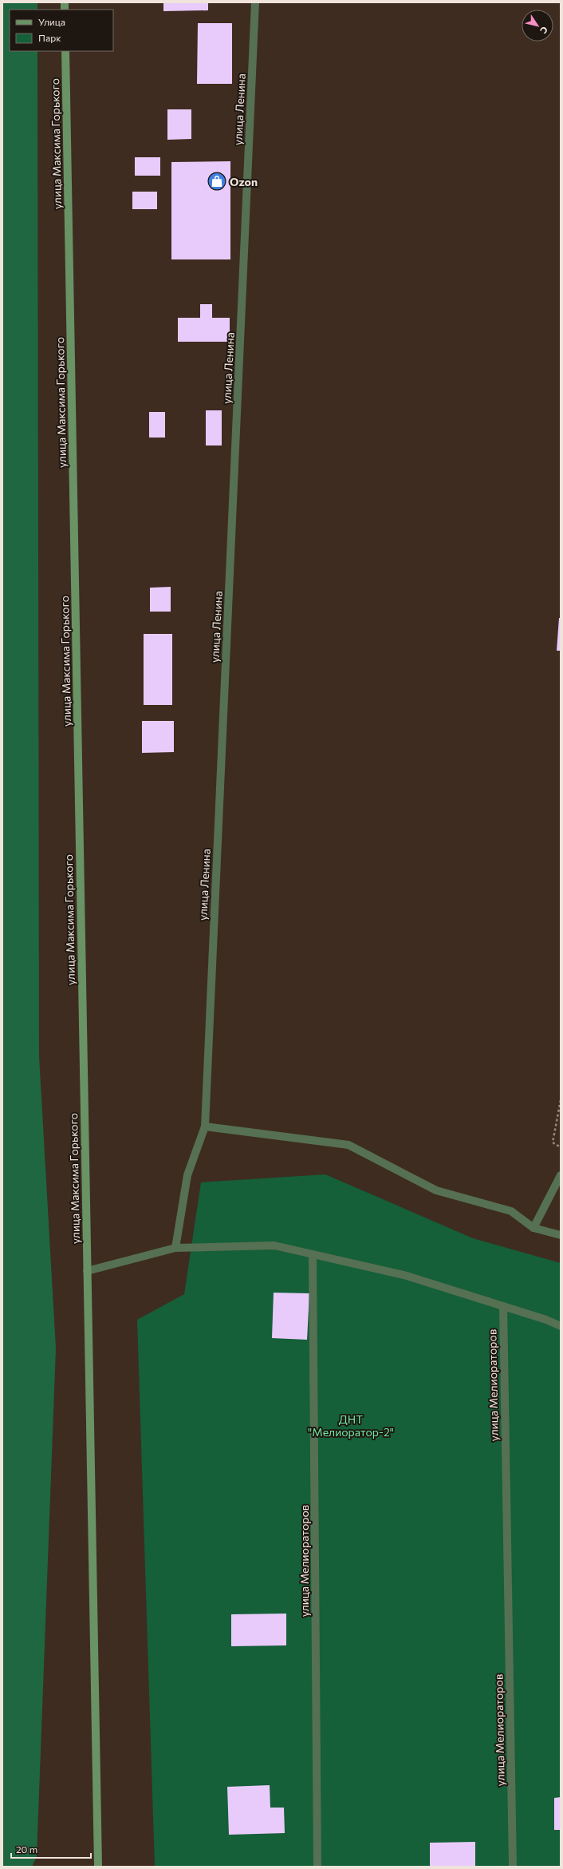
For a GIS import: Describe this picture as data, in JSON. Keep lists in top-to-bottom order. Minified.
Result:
{"streets":{"main road":["улица Максима Горького"],"street":["улица Ленина","улица Мелиораторов"]},"parks":["ДНТ \"Мелиоратор-2\""],"places":{"shop":["Ozon"]},"legend":["Улица","Парк"],"scale_bar":"20 m","north":"bottom right"}
